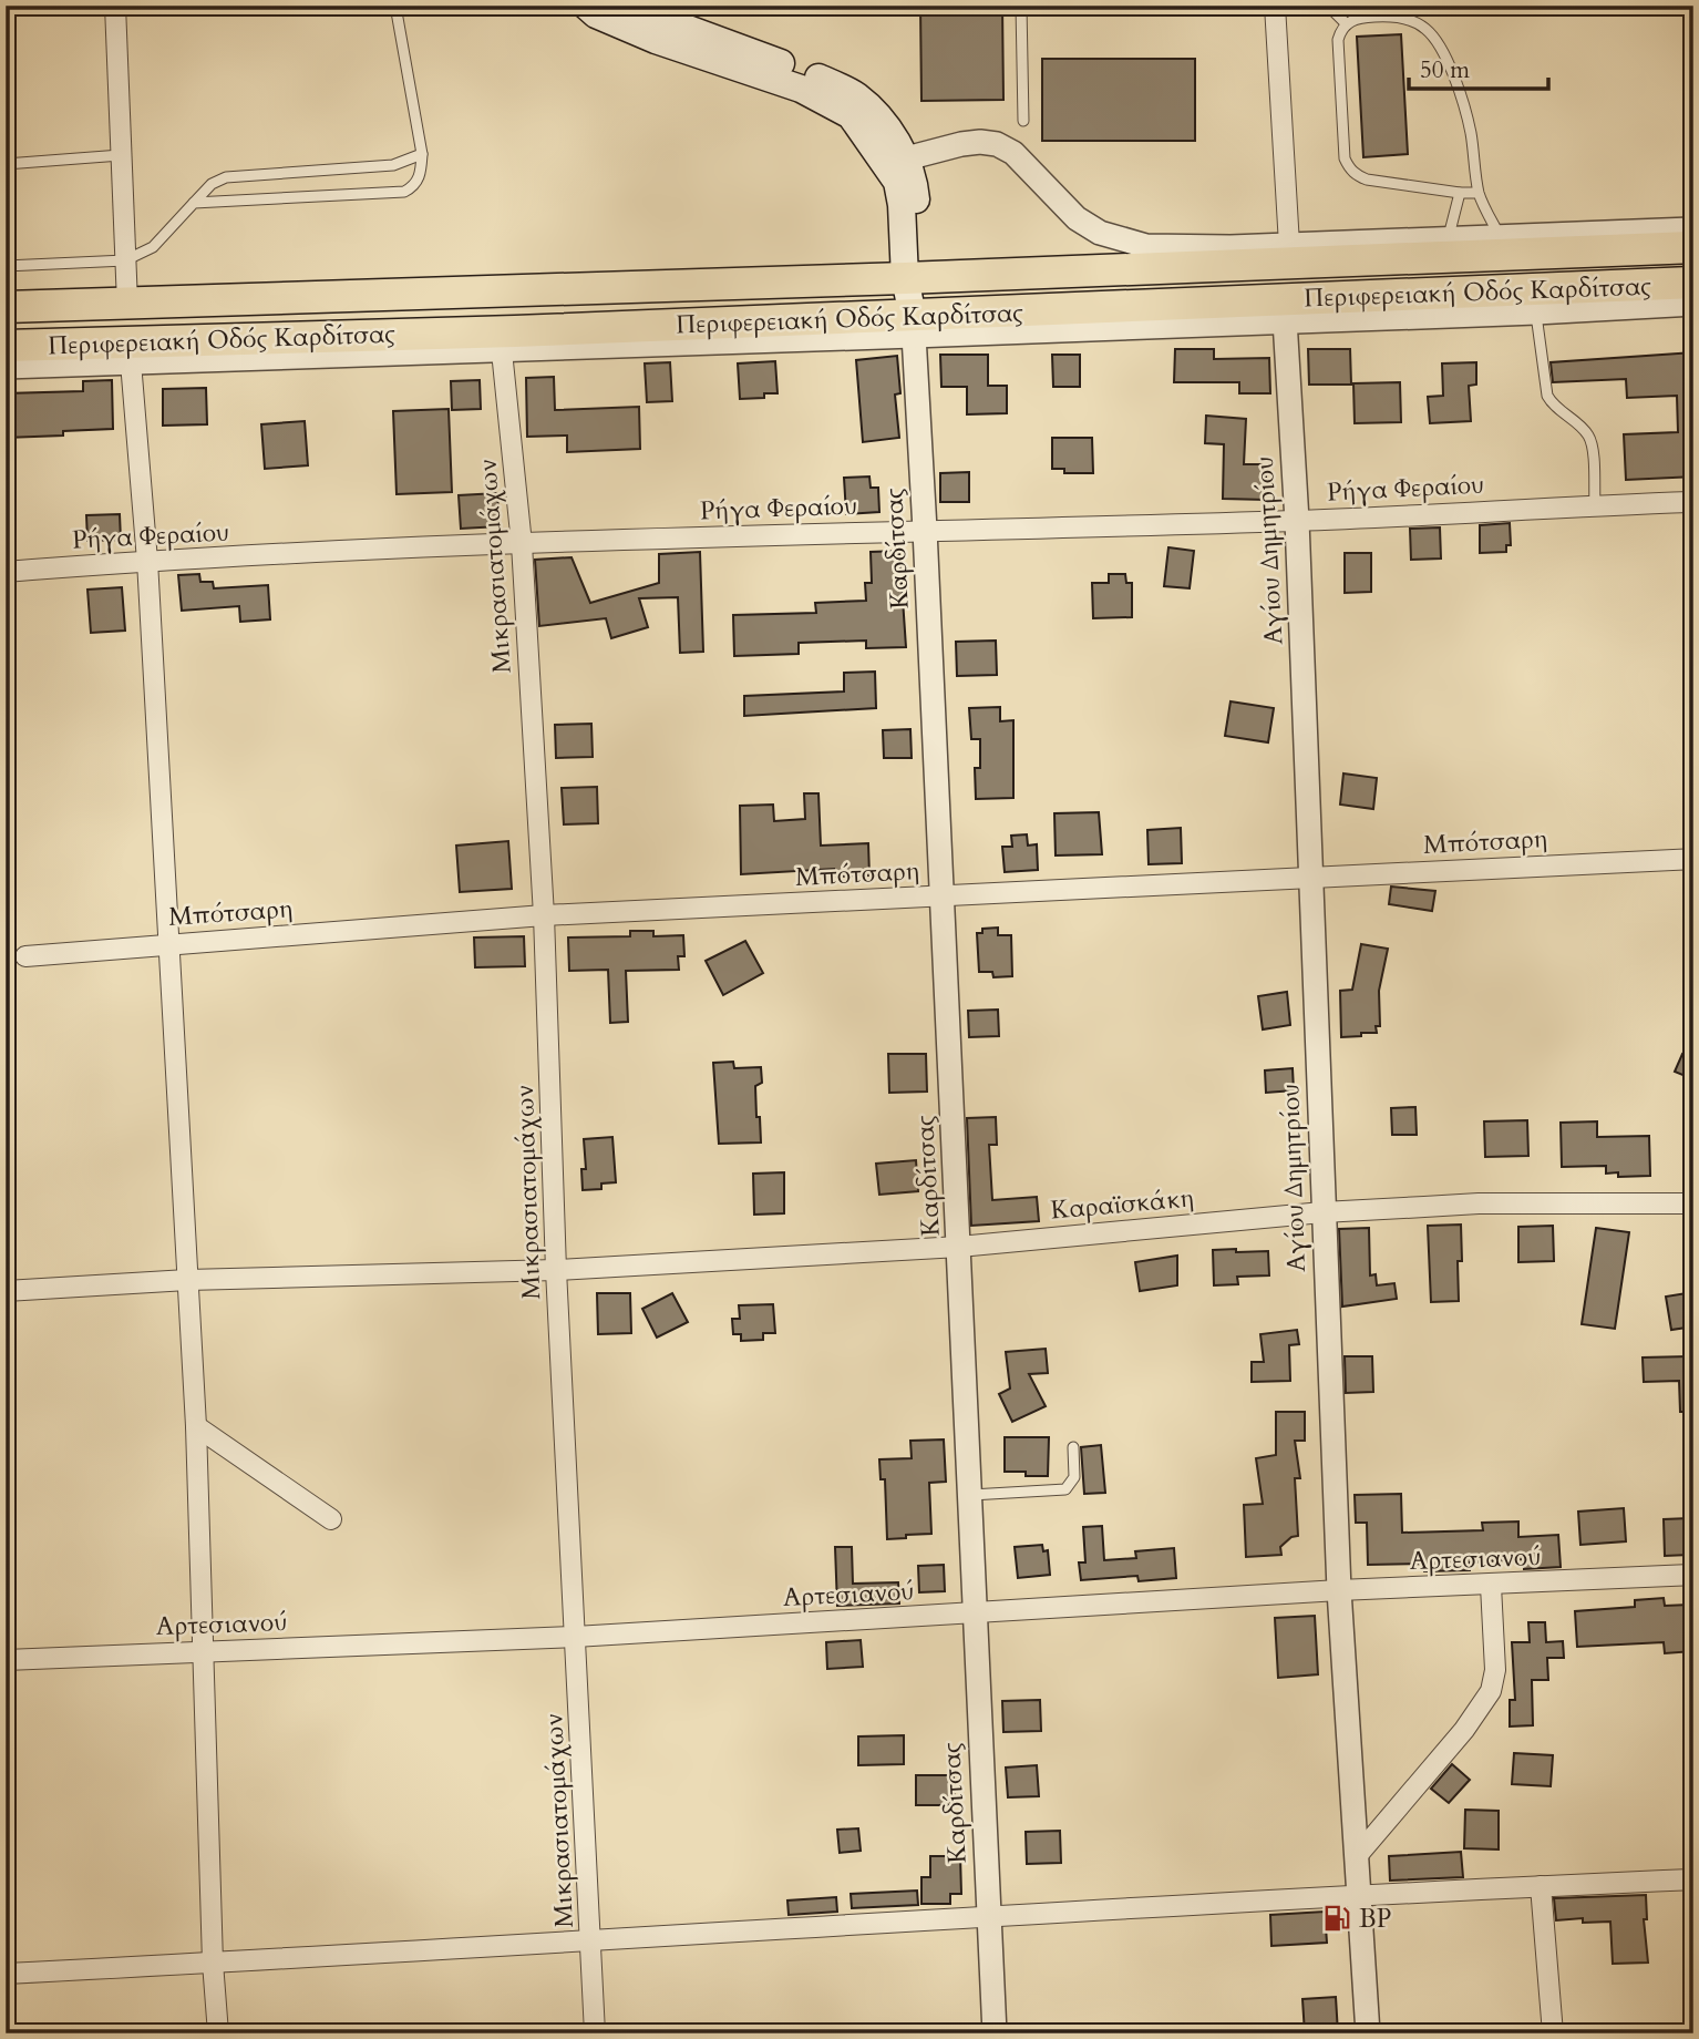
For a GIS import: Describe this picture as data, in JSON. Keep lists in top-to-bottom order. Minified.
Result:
{"streets":{"main road":["Περιφερειακή Οδός Καρδίτσας"],"street":["Ρήγα Φεραίου","Καρδίτσας","Αγίου Δημητρίου","Μικρασιατομάχων","Μπότσαρη","Καραϊσκάκη","Αρτεσιανού"]},"crossings":[["Περιφερειακή Οδός Καρδίτσας","Καρδίτσας"],["Ρήγα Φεραίου","Καρδίτσας"],["Ρήγα Φεραίου","Αγίου Δημητρίου"],["Ρήγα Φεραίου","Μικρασιατομάχων"],["Καρδίτσας","Μπότσαρη"],["Καρδίτσας","Καραϊσκάκη"],["Καρδίτσας","Αρτεσιανού"],["Αγίου Δημητρίου","Μπότσαρη"],["Αγίου Δημητρίου","Καραϊσκάκη"],["Αγίου Δημητρίου","Αρτεσιανού"],["Μικρασιατομάχων","Μπότσαρη"],["Μικρασιατομάχων","Καραϊσκάκη"],["Μικρασιατομάχων","Αρτεσιανού"]],"places":{"fuel station":["BP"]},"scale_bar":"50 m"}
